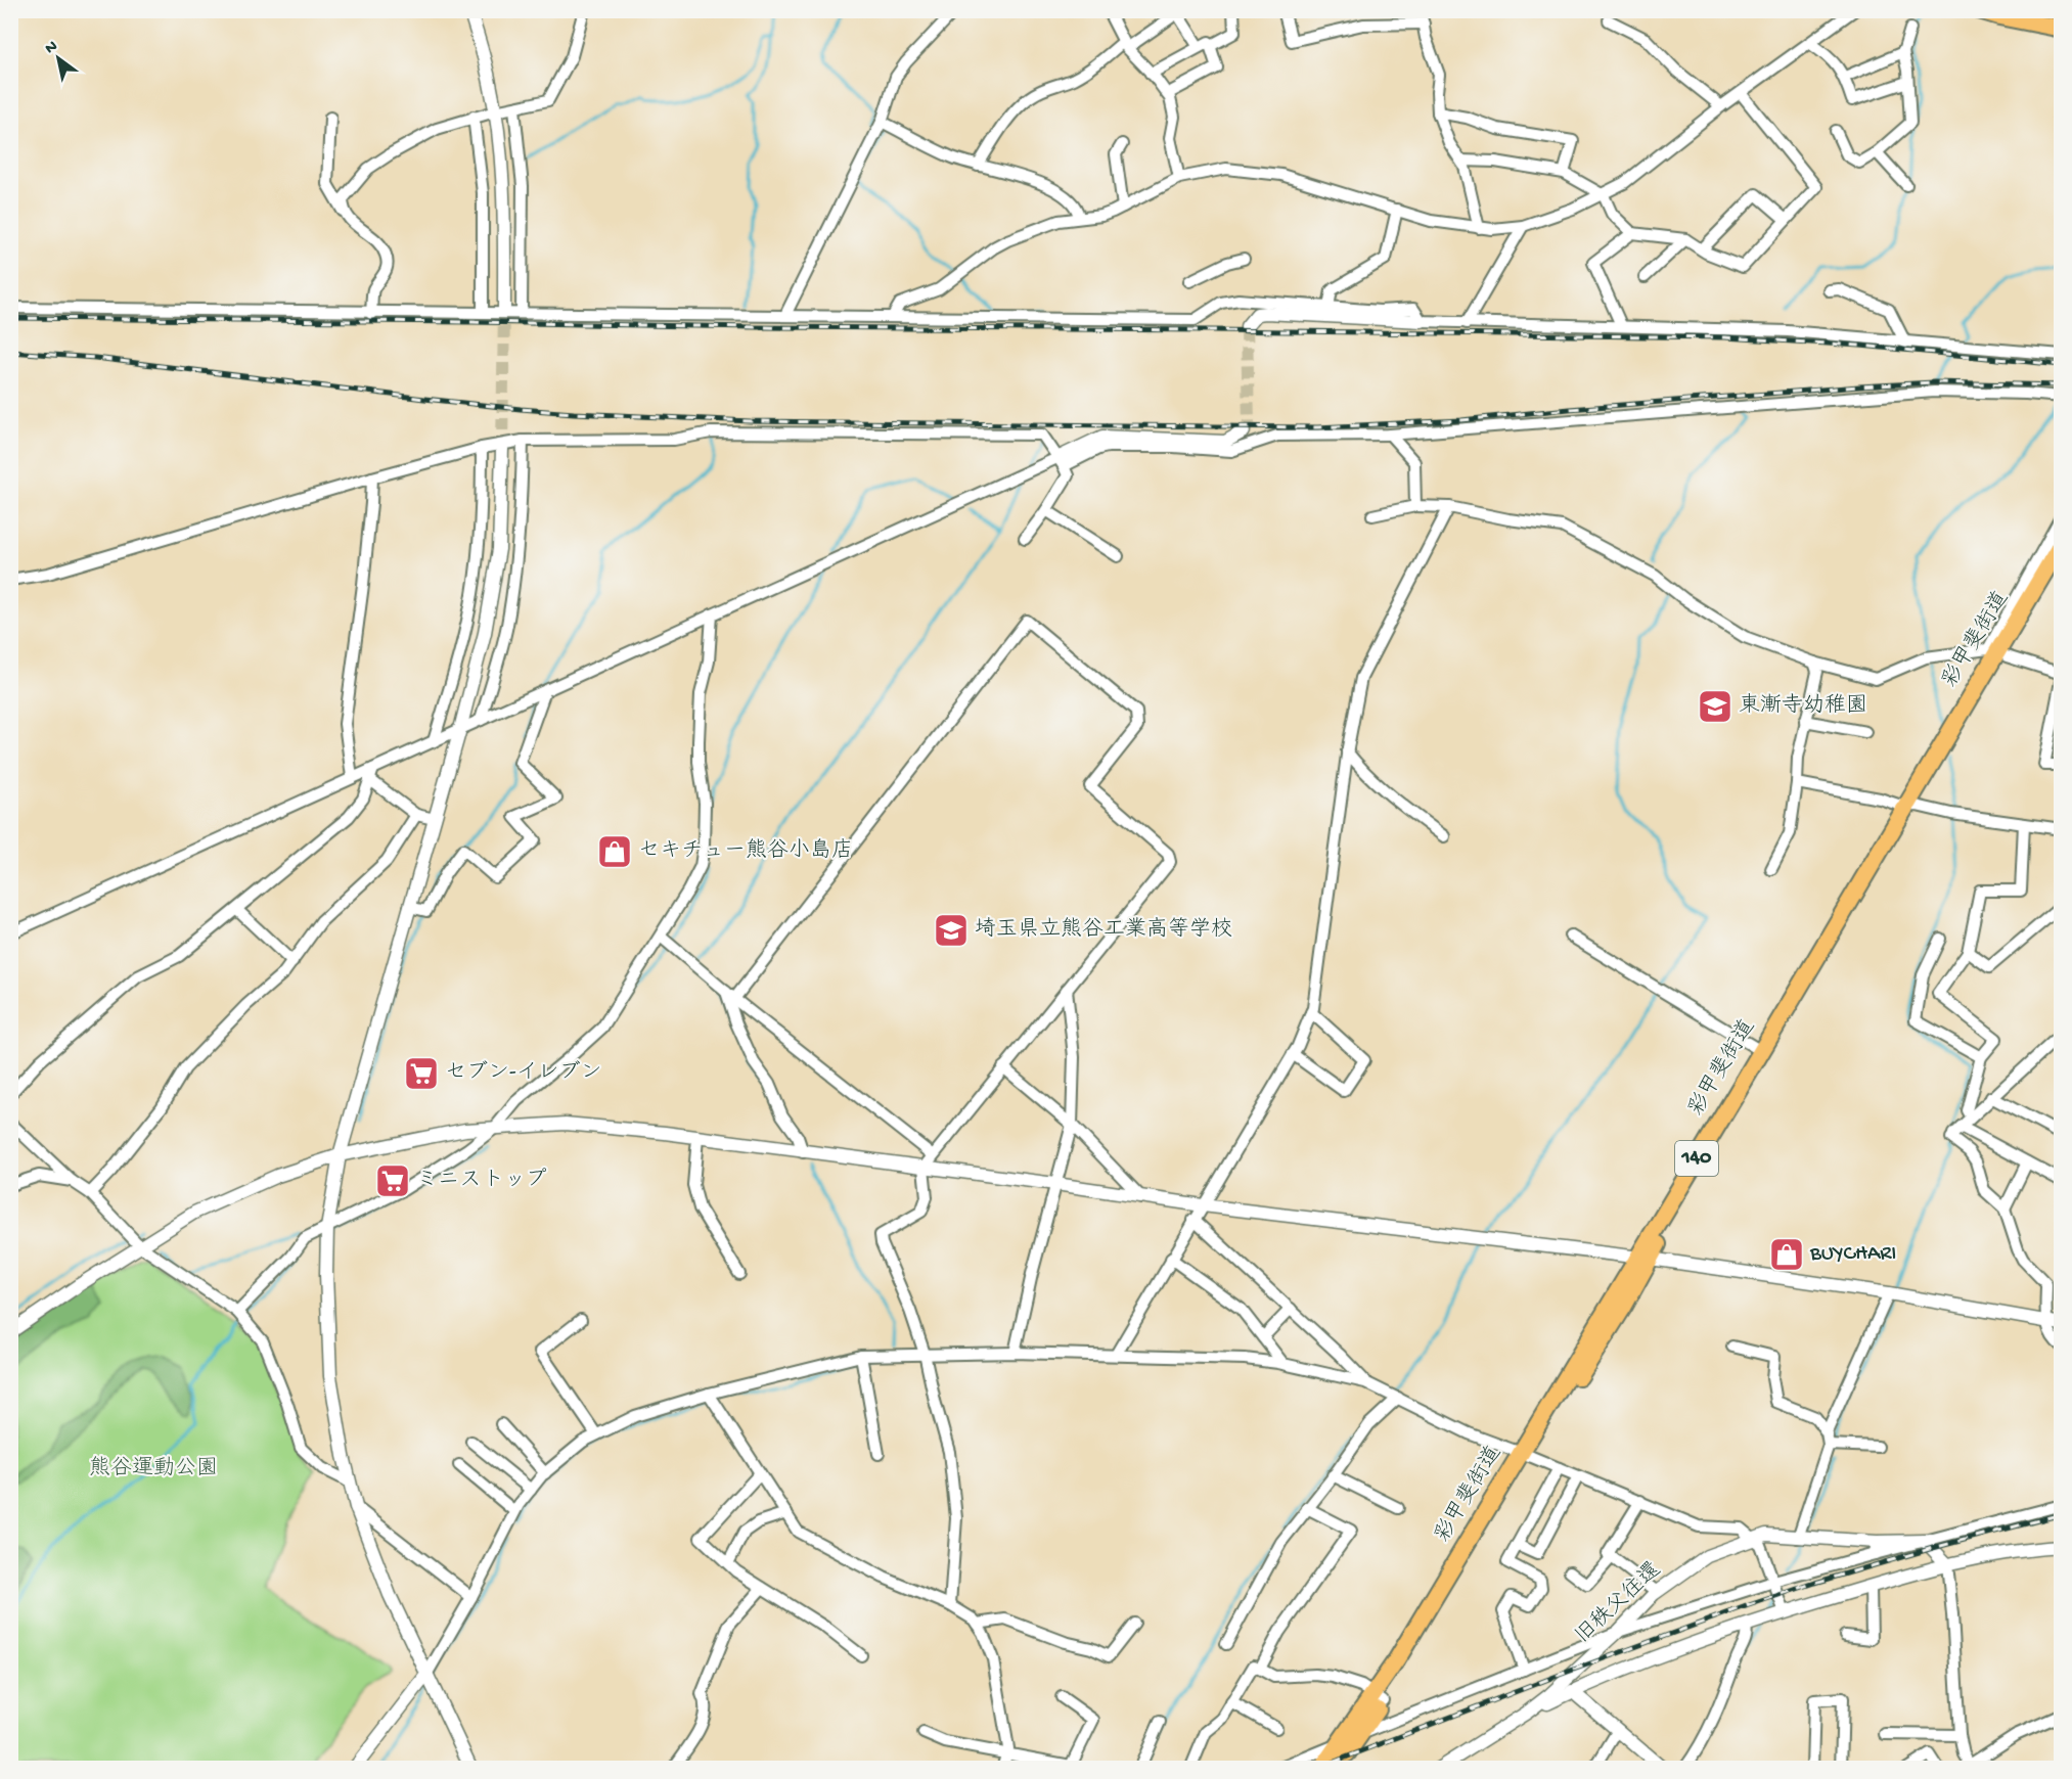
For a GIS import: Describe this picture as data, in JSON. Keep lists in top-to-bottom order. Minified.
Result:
{"streets":{"highway":["彩甲斐街道","140"],"street":["旧秩父往還"]},"parks":["熊谷運動公園"],"places":{"school or university":["東漸寺幼稚園","埼玉県立熊谷工業高等学校"],"shop":["セキチュー熊谷小島店","BUYCHARI"],"supermarket":["セブン-イレブン","ミニストップ"]},"north":"top left"}
